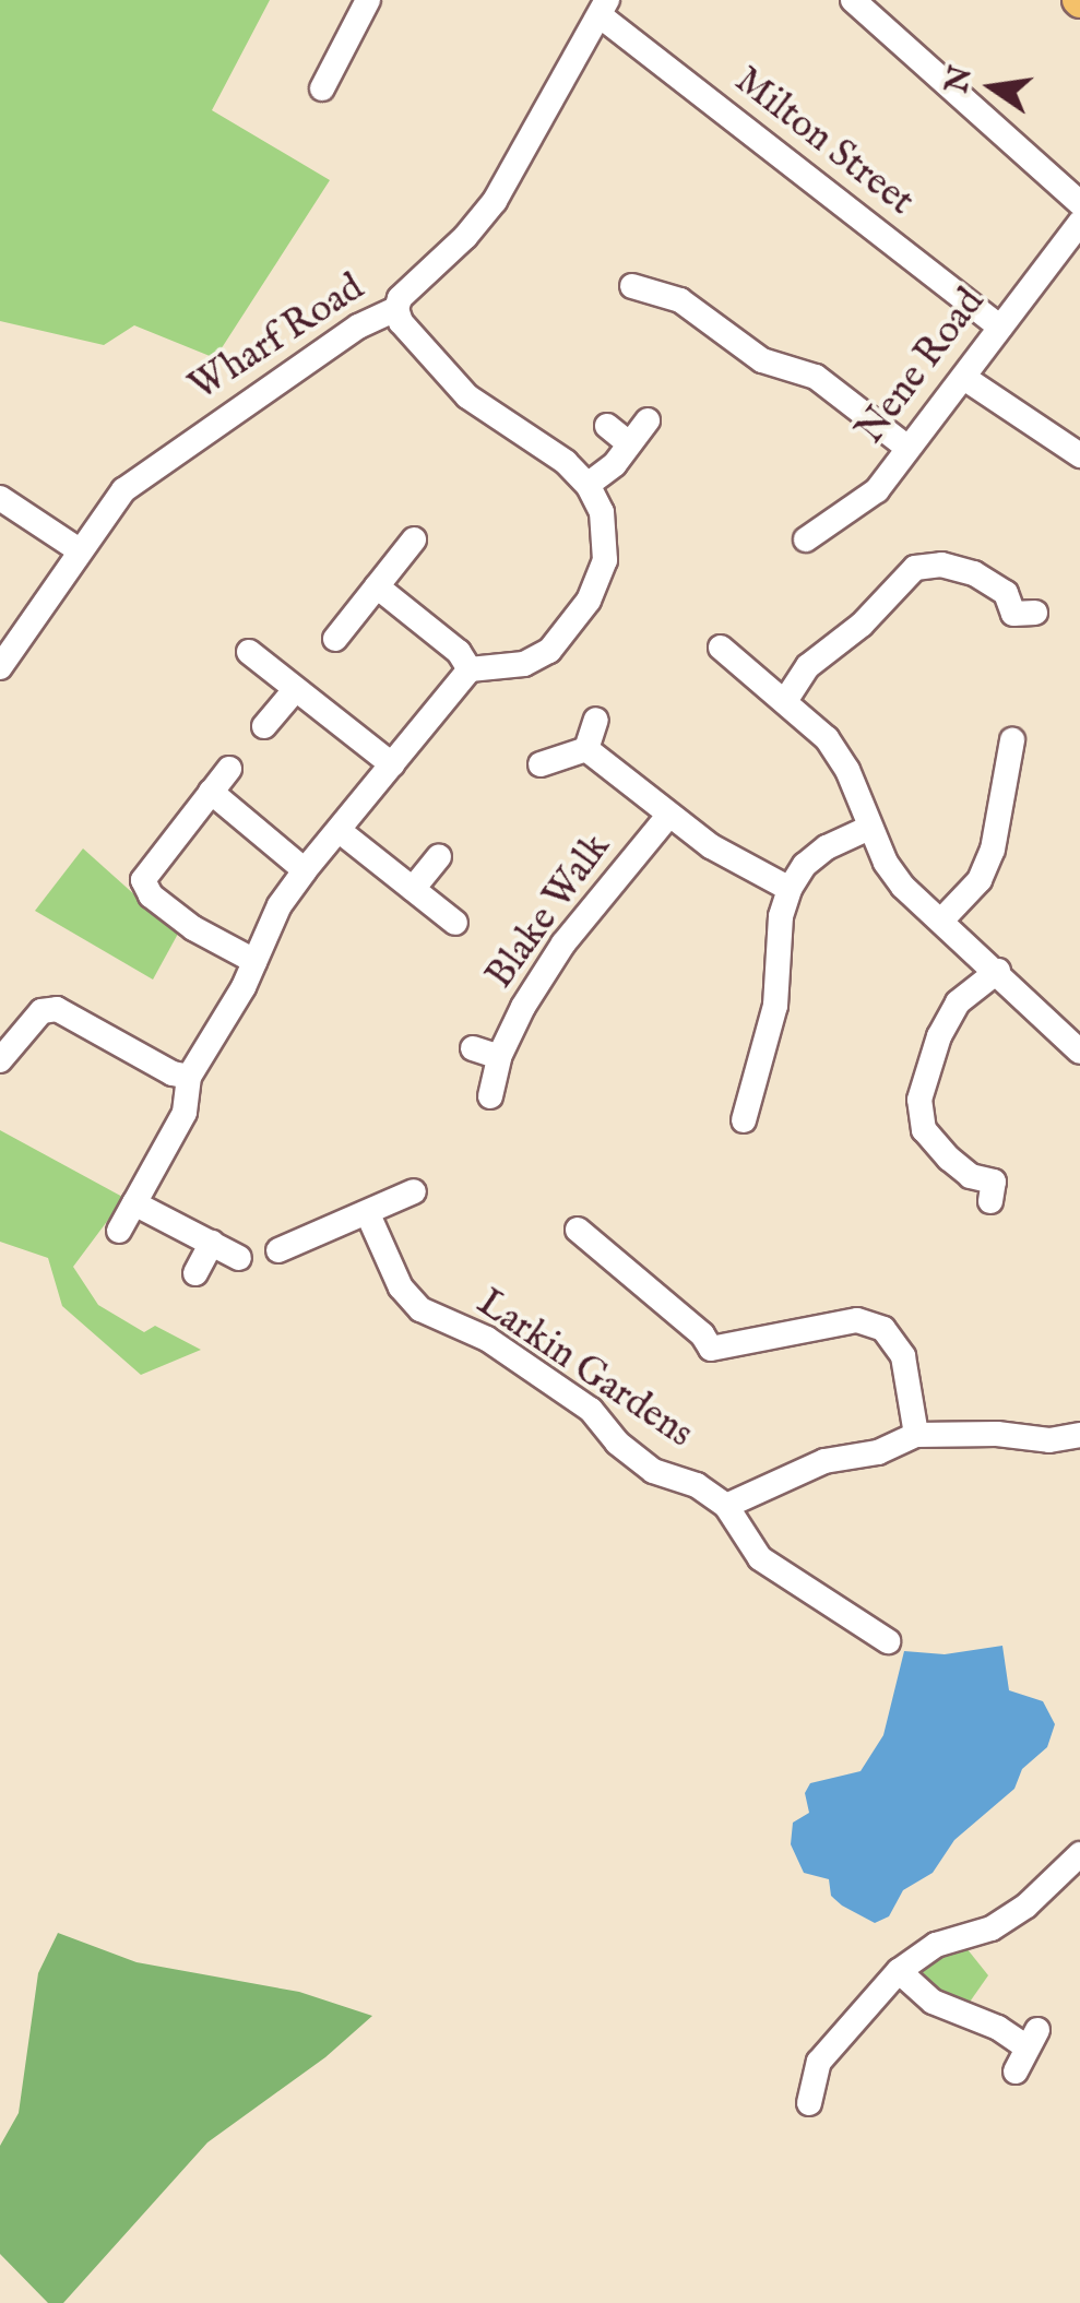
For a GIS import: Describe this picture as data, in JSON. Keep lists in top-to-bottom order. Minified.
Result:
{"streets":{"street":["Milton Street","Wharf Road","Nene Road","Blake Walk","Larkin Gardens"]},"crossings":[["Milton Street","Wharf Road"],["Milton Street","Nene Road"]],"north":"left"}
